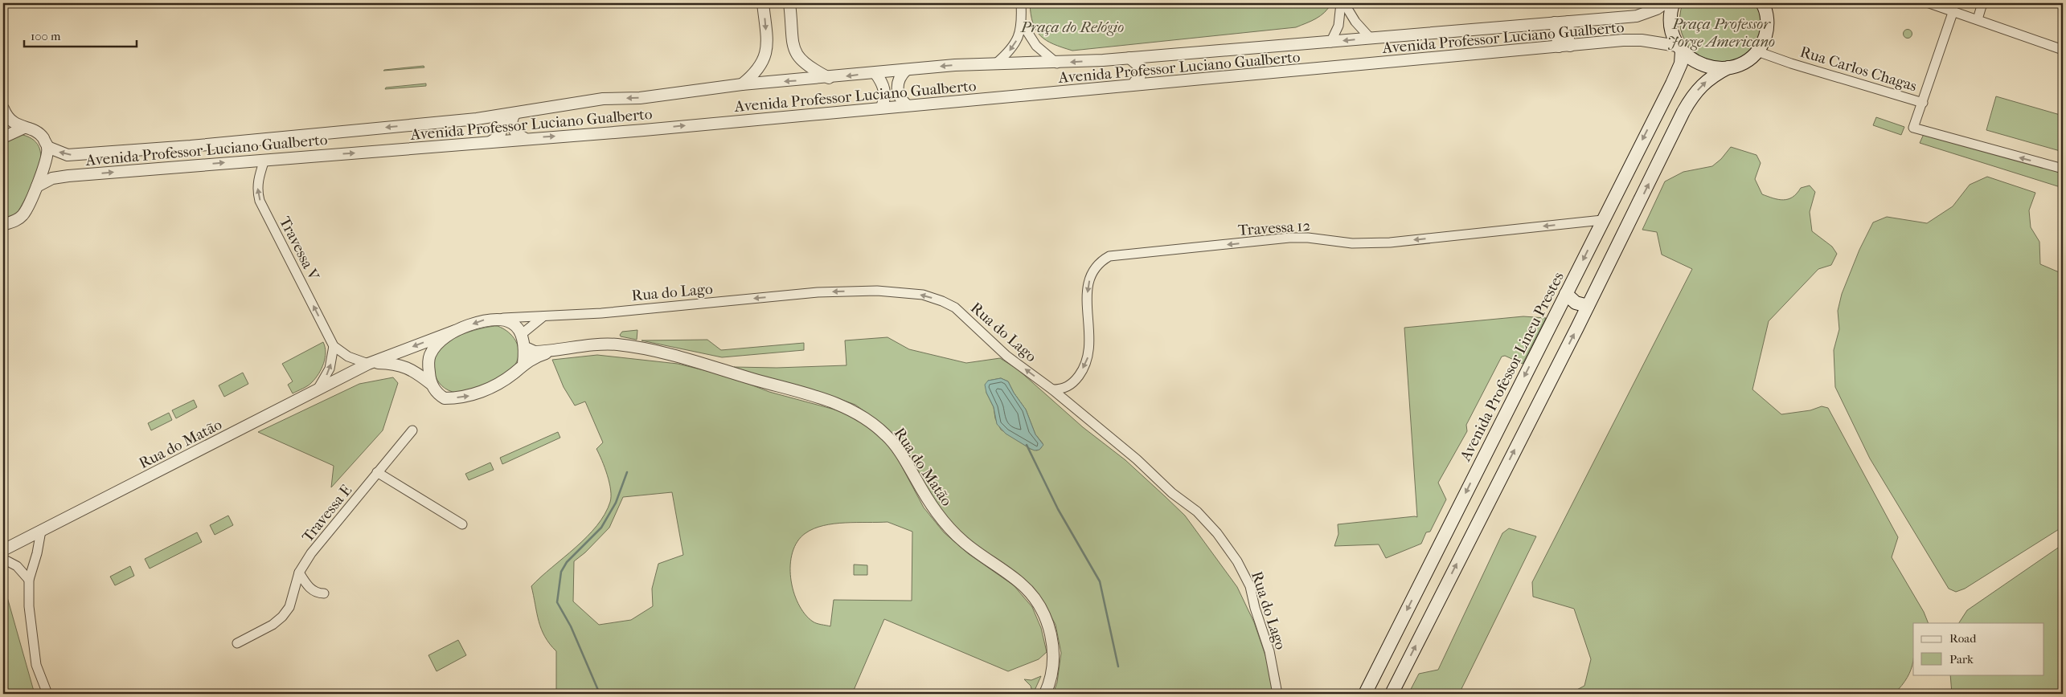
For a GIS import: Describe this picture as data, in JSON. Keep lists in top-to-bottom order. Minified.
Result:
{"streets":{"main road":["Avenida Professor Lineu Prestes"],"street":["Avenida Professor Luciano Gualberto","Rua Carlos Chagas","Travessa 12","Travessa V","Rua do Lago","Rua do Matão","Travessa E"]},"crossings":[["Avenida Professor Luciano Gualberto","Travessa V"],["Avenida Professor Luciano Gualberto","Avenida Professor Lineu Prestes"],["Travessa 12","Rua do Lago"],["Travessa 12","Avenida Professor Lineu Prestes"],["Travessa V","Rua do Matão"],["Rua do Lago","Rua do Matão"]],"one_way":["Travessa 12","Travessa V","Rua do Lago"],"parks":["Praça Professor Jorge Americano","Praça do Relógio"],"legend":["Road","Park"],"scale_bar":"100 m"}
